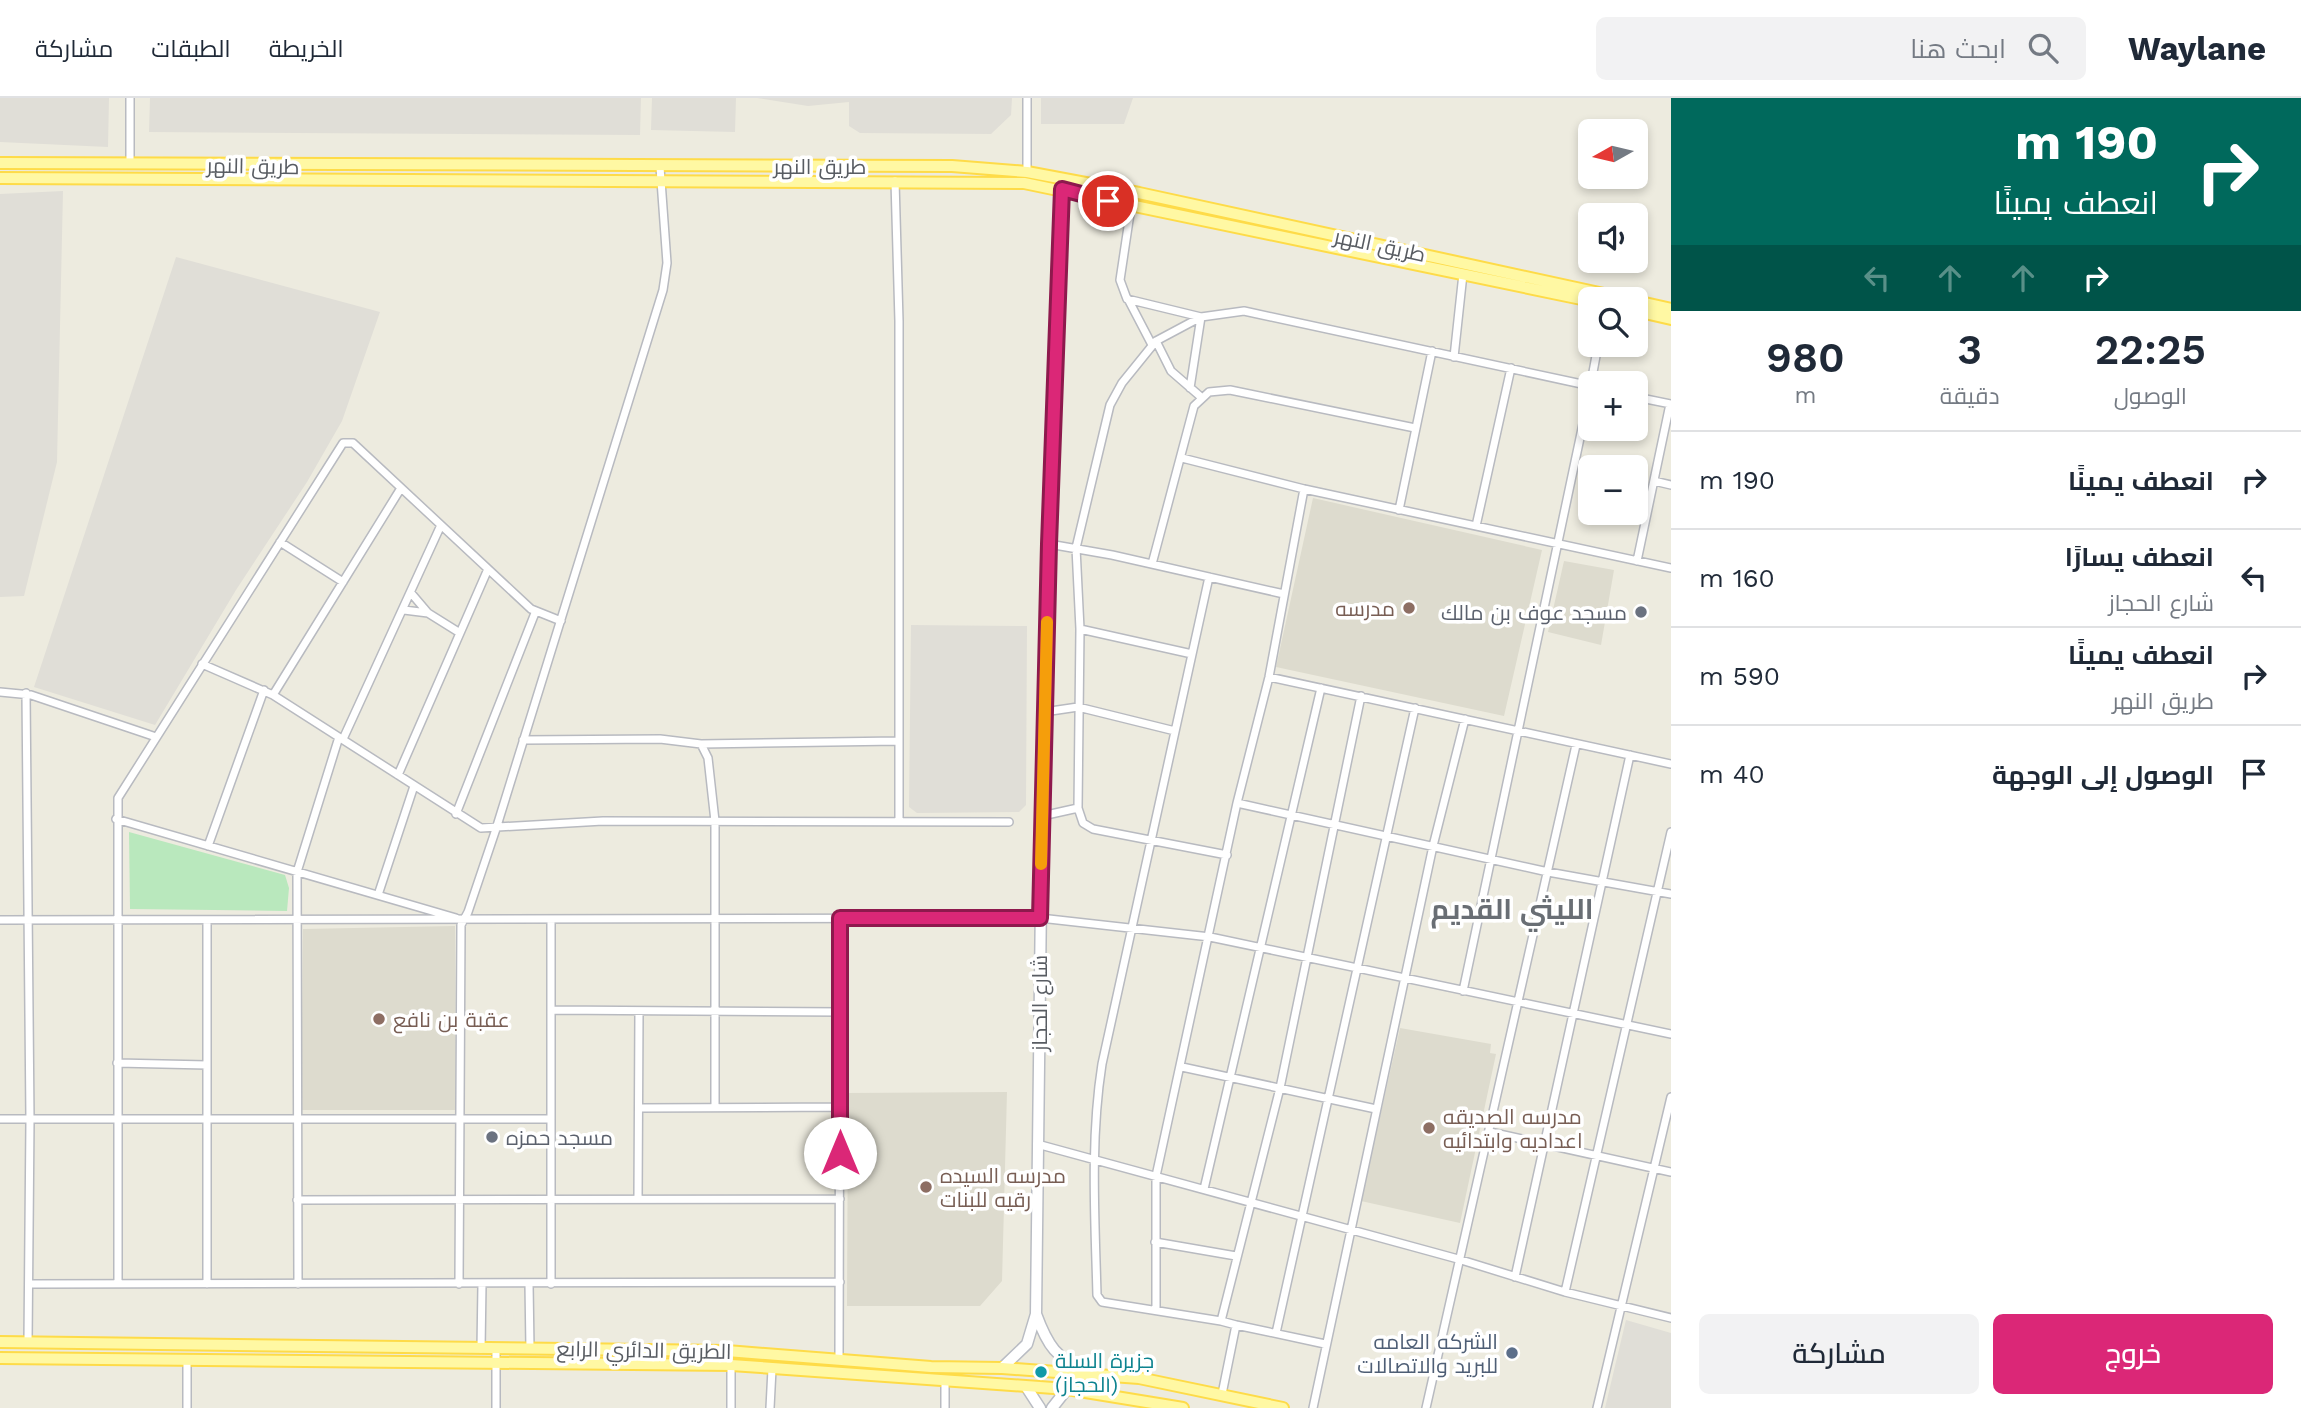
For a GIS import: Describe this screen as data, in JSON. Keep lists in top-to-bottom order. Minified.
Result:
{"streets":{"main road":["طريق النهر","شارع الحجاز","الطريق الدائري الرابع"]},"crossings":[["طريق النهر","شارع الحجاز"],["شارع الحجاز","الطريق الدائري الرابع"]],"districts":["الليثي القديم"],"places":["مدرسه","مسجد عوف بن مالك","عقبة بن نافع","مدرسه الصديقه اعداديه وابتدائيه","مسجد حمزه","مدرسه السيده رقيه للبنات","الشركه العامه للبريد والاتصالات","جزيرة السلة (الحجاز)"],"north":"left","page":{"header":"Waylane","search":"ابحث هنا","nav":["الخريطة","الطبقات","مشاركة"],"turn":["190 m","انعطف يمينًا"],"map_buttons":["+","−"],"eta":["22:25","الوصول","3","دقيقة","980","m"],"list":[{"name":"انعطف يمينًا","value":"190 m"},{"name":"انعطف يسارًا","note":"شارع الحجاز","value":"160 m"},{"name":"انعطف يمينًا","note":"طريق النهر","value":"590 m"},{"name":"الوصول إلى الوجهة","value":"40 m"}],"buttons":["خروج","مشاركة"]}}
